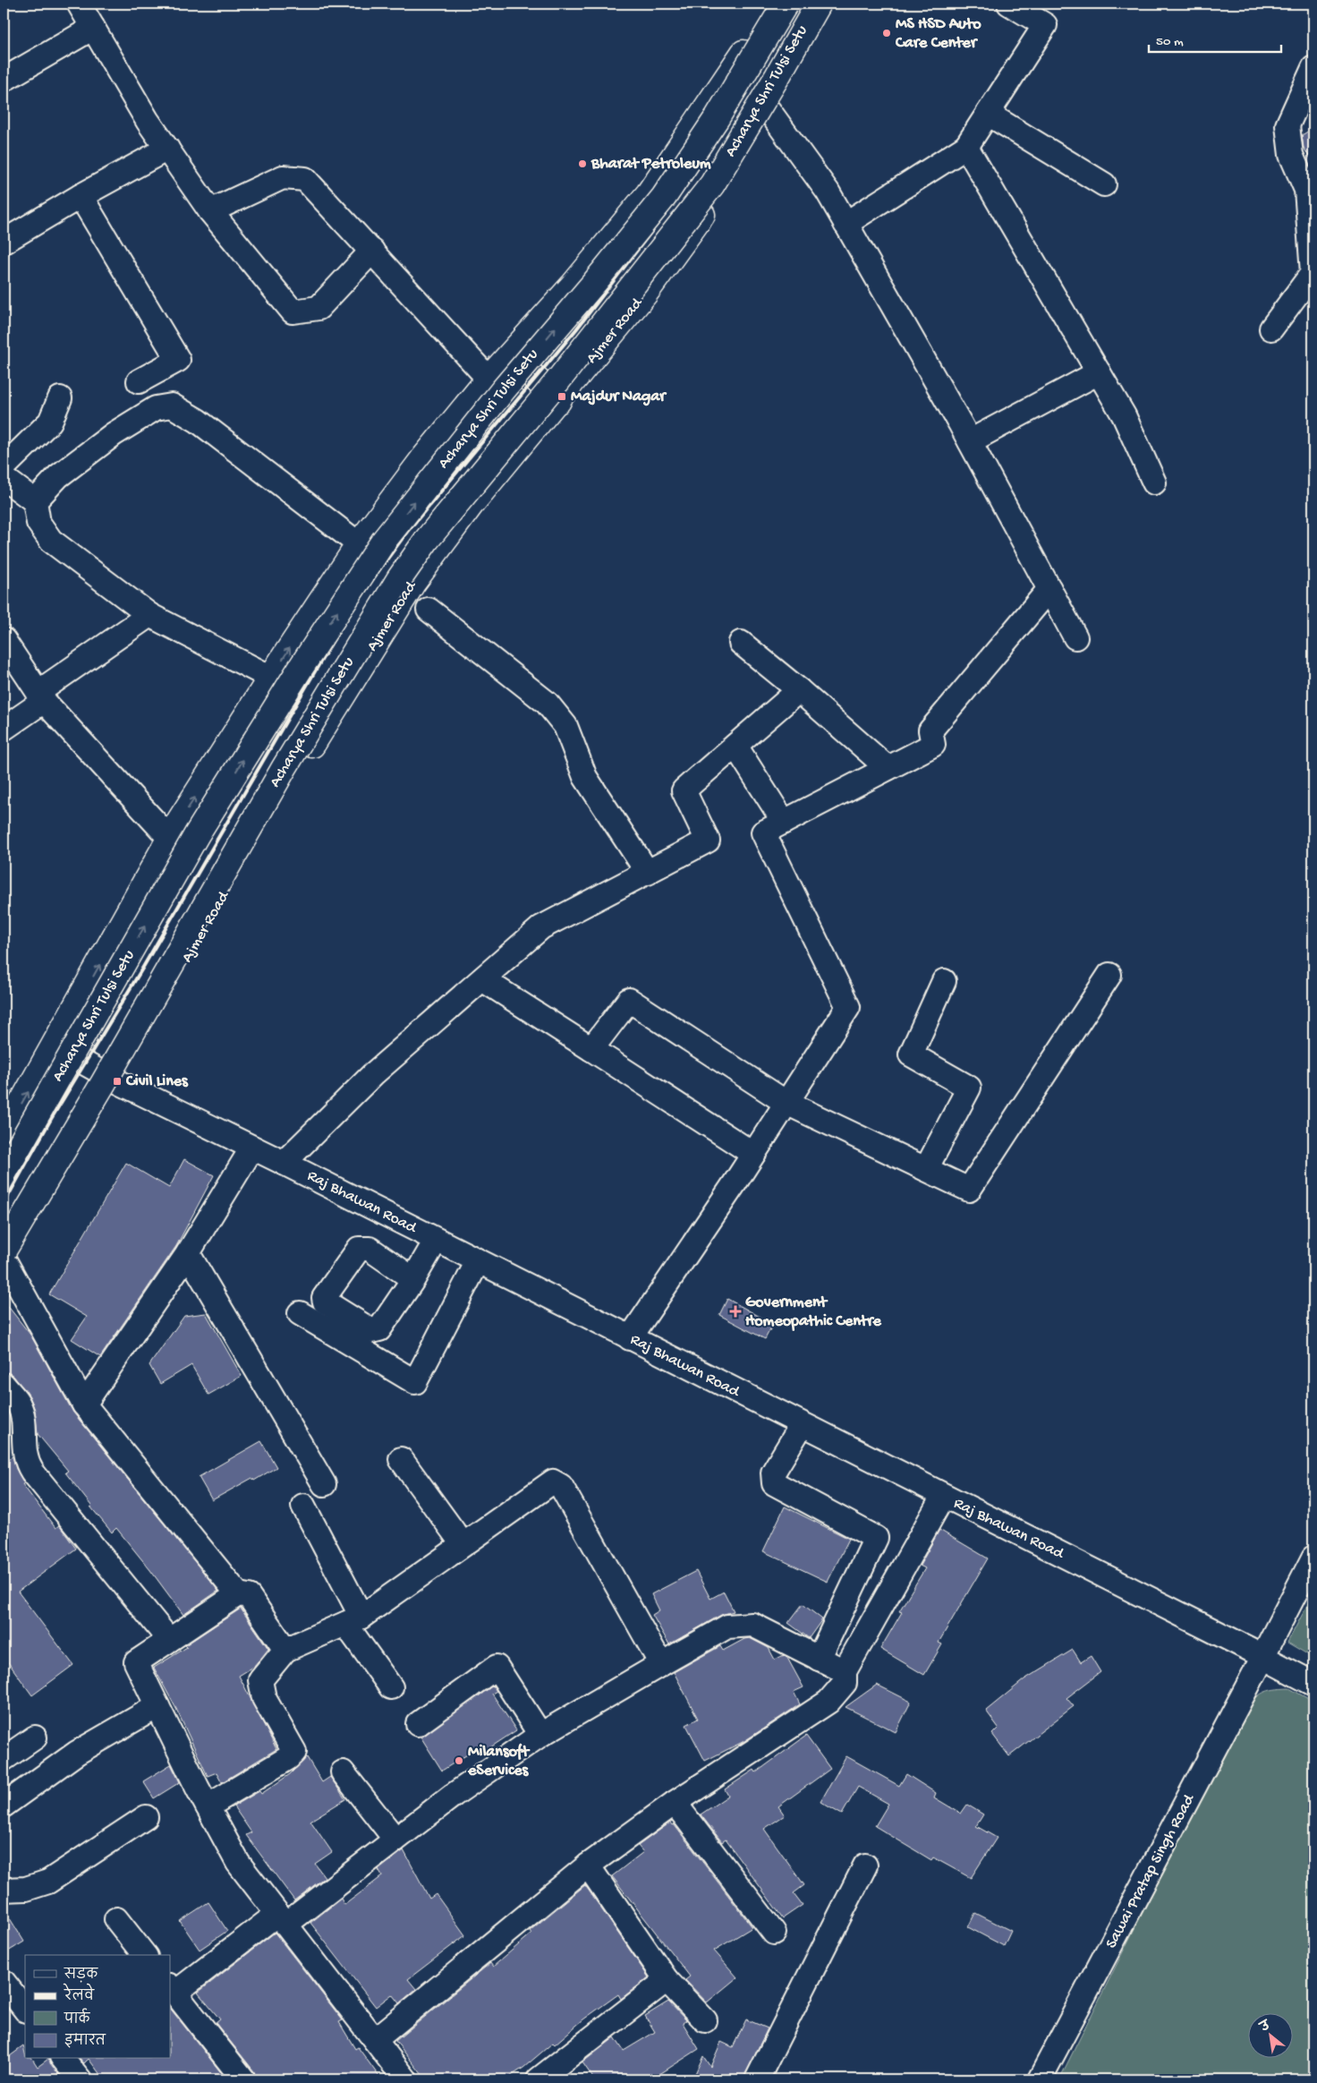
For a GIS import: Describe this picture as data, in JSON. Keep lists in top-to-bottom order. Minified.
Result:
{"streets":{"highway":["Acharya Shri Tulsi Setu","Ajmer Road"],"street":["Raj Bhawan Road","Sawai Pratap Singh Road"]},"crossings":[["Acharya Shri Tulsi Setu","Ajmer Road"],["Ajmer Road","Raj Bhawan Road"],["Raj Bhawan Road","Sawai Pratap Singh Road"]],"places":{"other":["MS HSD Auto Care Center","Bharat Petroleum","Milansoft eServices"],"transit":["Majdur Nagar","Civil Lines"],"health":["Government Homeopathic Centre"]},"legend":["सड़क","रेलवे","पार्क","इमारत"],"scale_bar":"50 m","north":"top left"}
